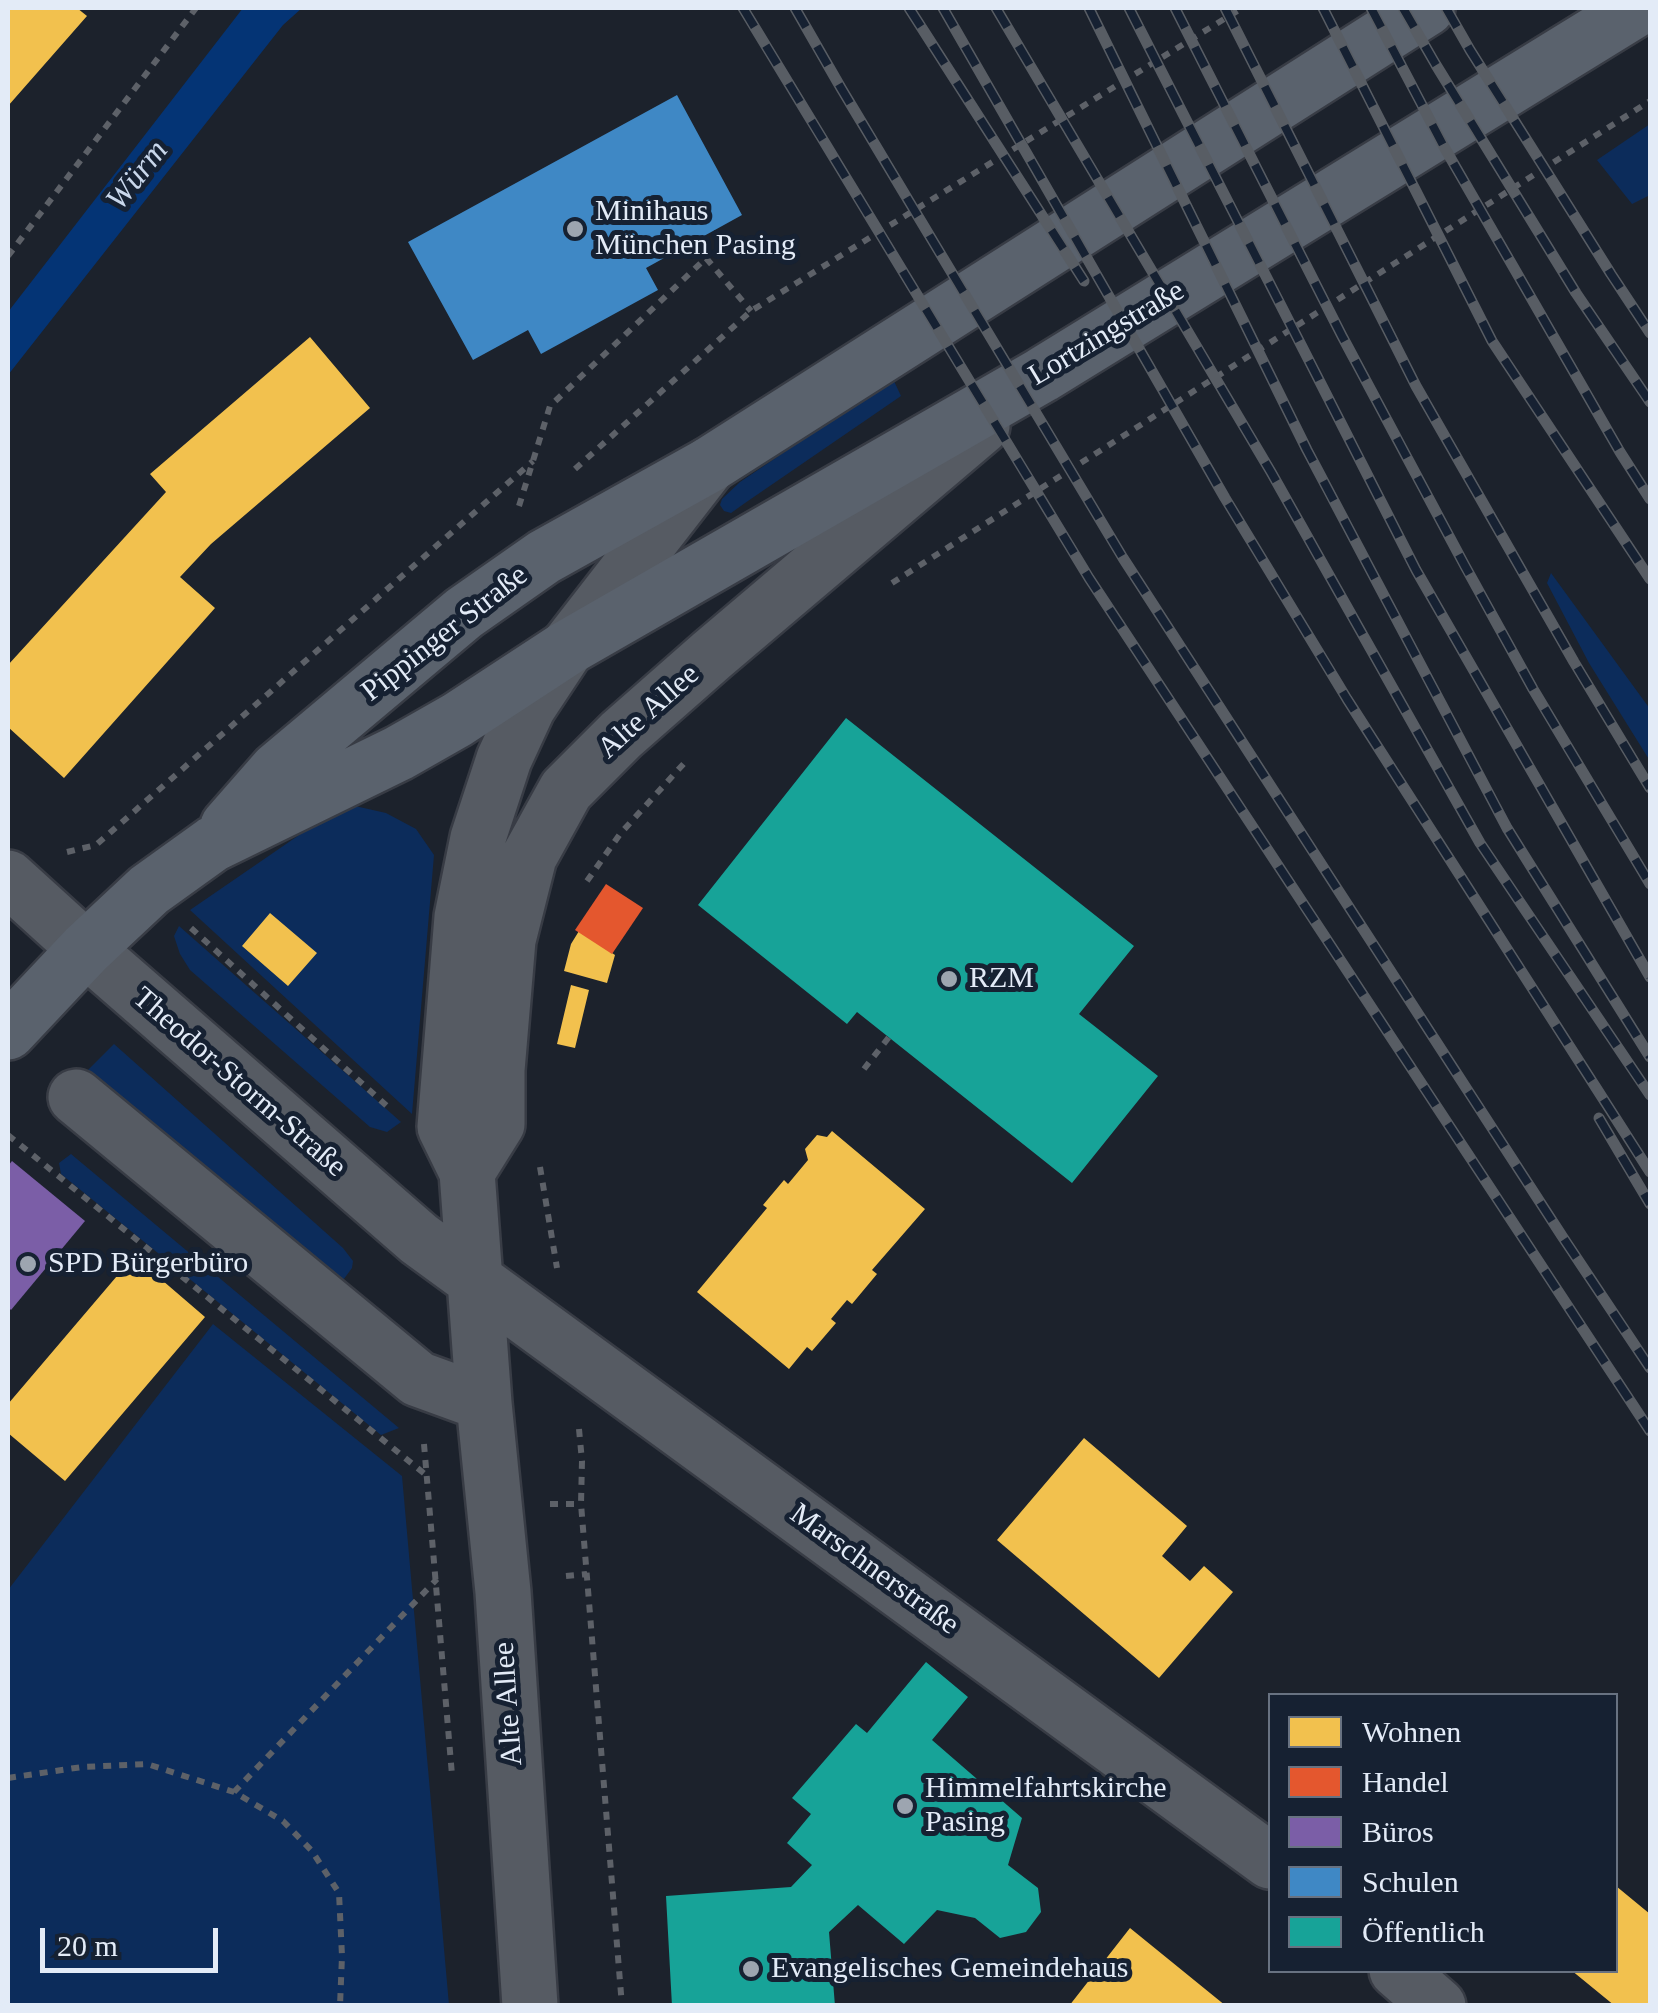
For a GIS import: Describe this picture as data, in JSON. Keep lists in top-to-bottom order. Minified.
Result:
{"streets":{"main road":["Lortzingstraße","Pippinger Straße"],"street":["Alte Allee","Theodor-Storm-Straße","Marschnerstraße"]},"crossings":[["Lortzingstraße","Pippinger Straße"],["Lortzingstraße","Alte Allee"],["Pippinger Straße","Alte Allee"],["Pippinger Straße","Theodor-Storm-Straße"],["Alte Allee","Theodor-Storm-Straße"],["Alte Allee","Marschnerstraße"],["Theodor-Storm-Straße","Marschnerstraße"]],"water":["Würm"],"places":["Minihaus München Pasing","RZM","SPD Bürgerbüro","Himmelfahrtskirche Pasing","Evangelisches Gemeindehaus"],"legend":["Wohnen","Handel","Büros","Schulen","Öffentlich"],"scale_bar":"20 m"}
